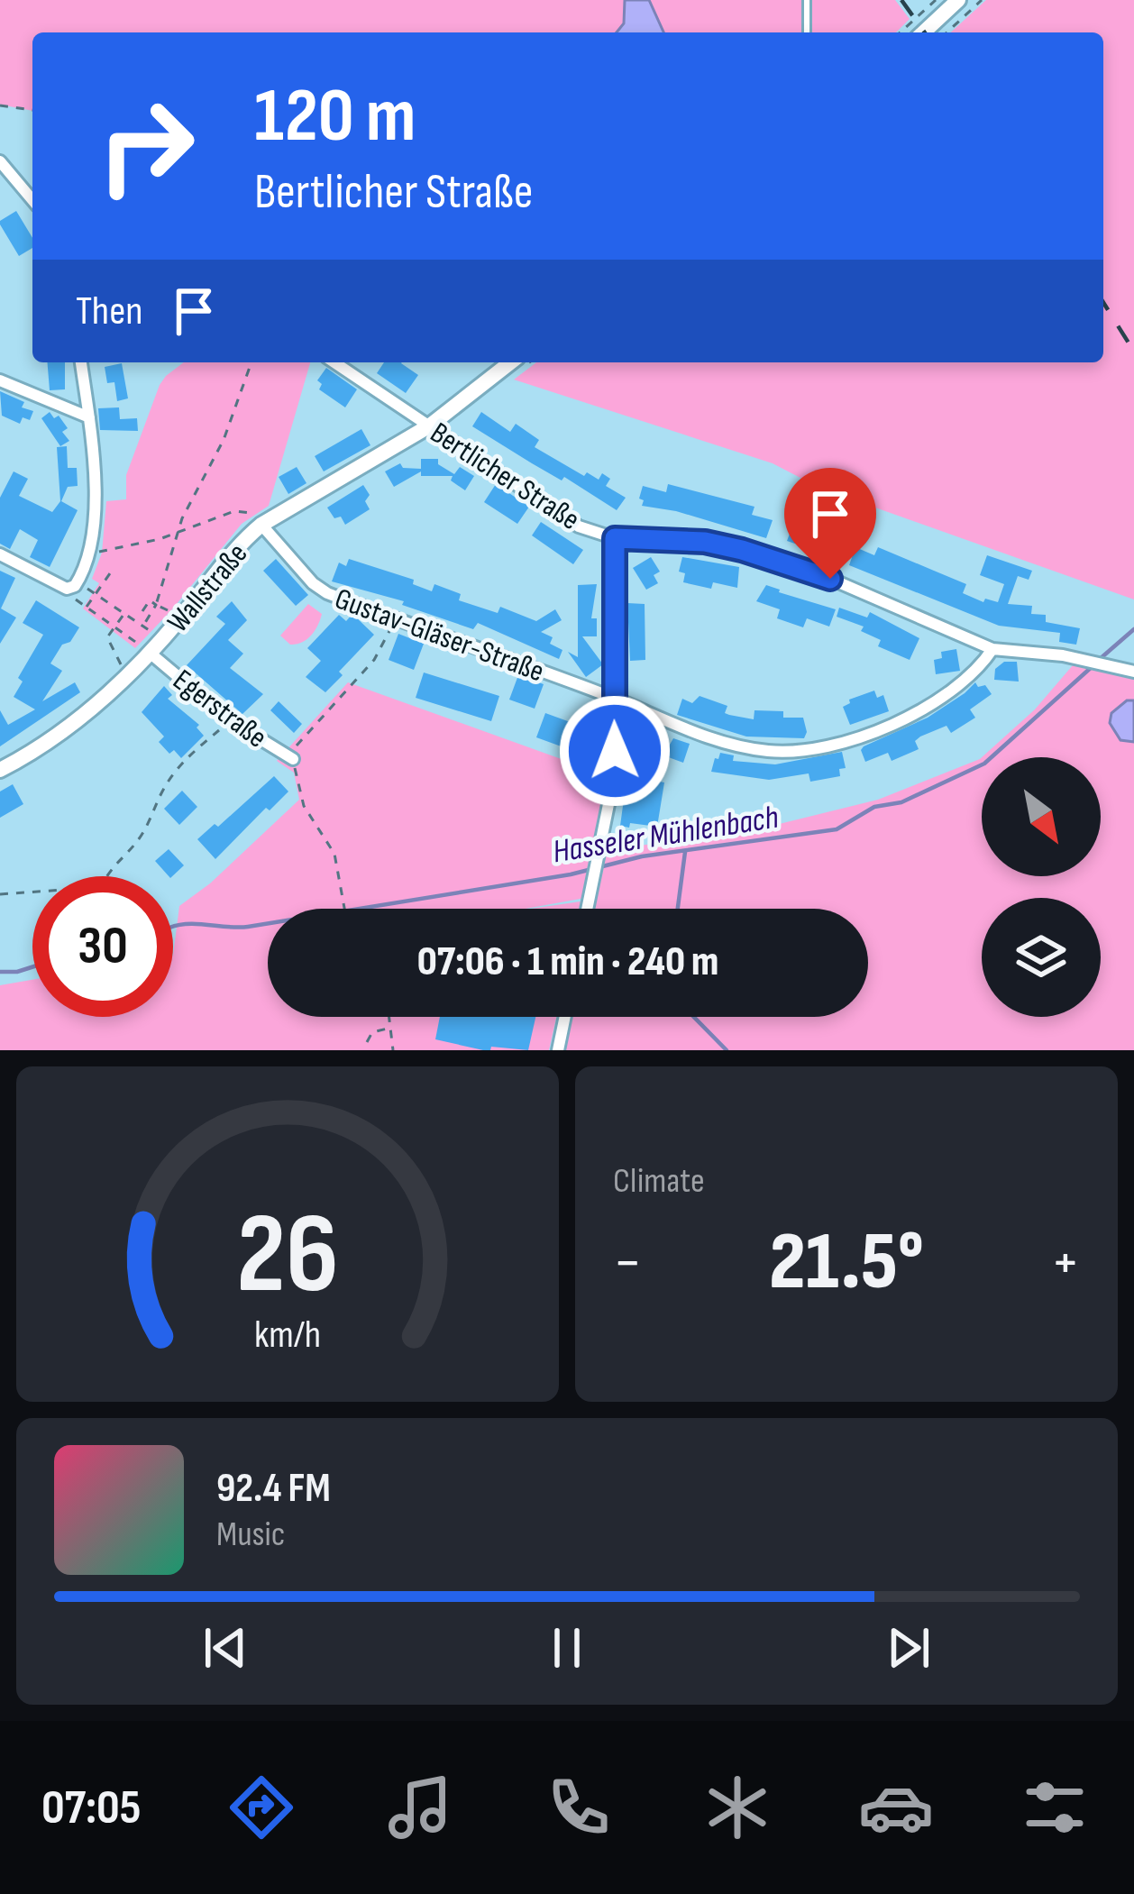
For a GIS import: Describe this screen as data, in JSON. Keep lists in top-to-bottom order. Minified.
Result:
{"streets":{"street":["Bertlicher Straße","Wallstraße","Gustav-Gläser-Straße","Egerstraße"]},"crossings":[["Bertlicher Straße","Wallstraße"],["Bertlicher Straße","Gustav-Gläser-Straße"],["Wallstraße","Gustav-Gläser-Straße"],["Wallstraße","Egerstraße"]],"water":["Hasseler Mühlenbach"],"north":"bottom right","page":{"turn":["120 m","Bertlicher Straße"],"then":"Then","limit":"30","trip":"07:06 · 1 min · 240 m","tile":"Climate","heat":["−","21.5°","+"],"song":["92.4 FM","Music"],"tabs":"07:05","gauge":["26","km/h"]}}
